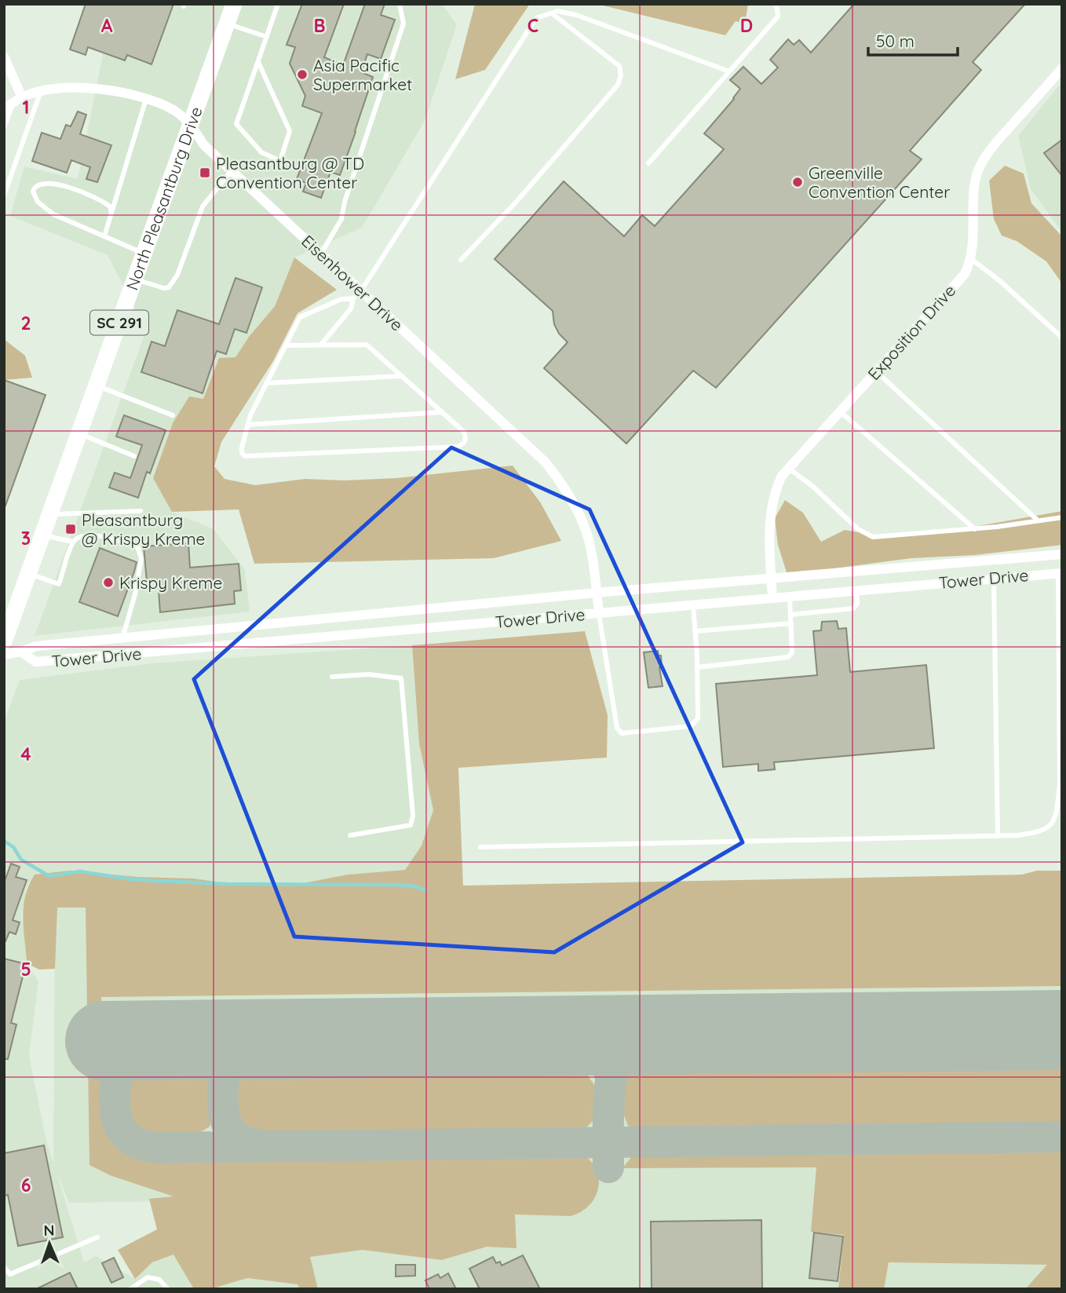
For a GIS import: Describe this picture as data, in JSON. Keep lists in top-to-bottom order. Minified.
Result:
{"streets":{"main road":["North Pleasantburg Drive","SC 291"],"street":["Eisenhower Drive","Exposition Drive","Tower Drive"]},"crossings":[["North Pleasantburg Drive","Eisenhower Drive"],["Eisenhower Drive","Tower Drive"],["Exposition Drive","Tower Drive"]],"places":{"other":["Asia Pacific Supermarket","Greenville Convention Center","Krispy Kreme"],"transit":["Pleasantburg @ TD Convention Center","Pleasantburg @ Krispy Kreme"]},"scale_bar":"50 m","north":"top","grid":{"columns":["A","B","C","D"],"rows":["1","2","3","4","5","6"]}}
